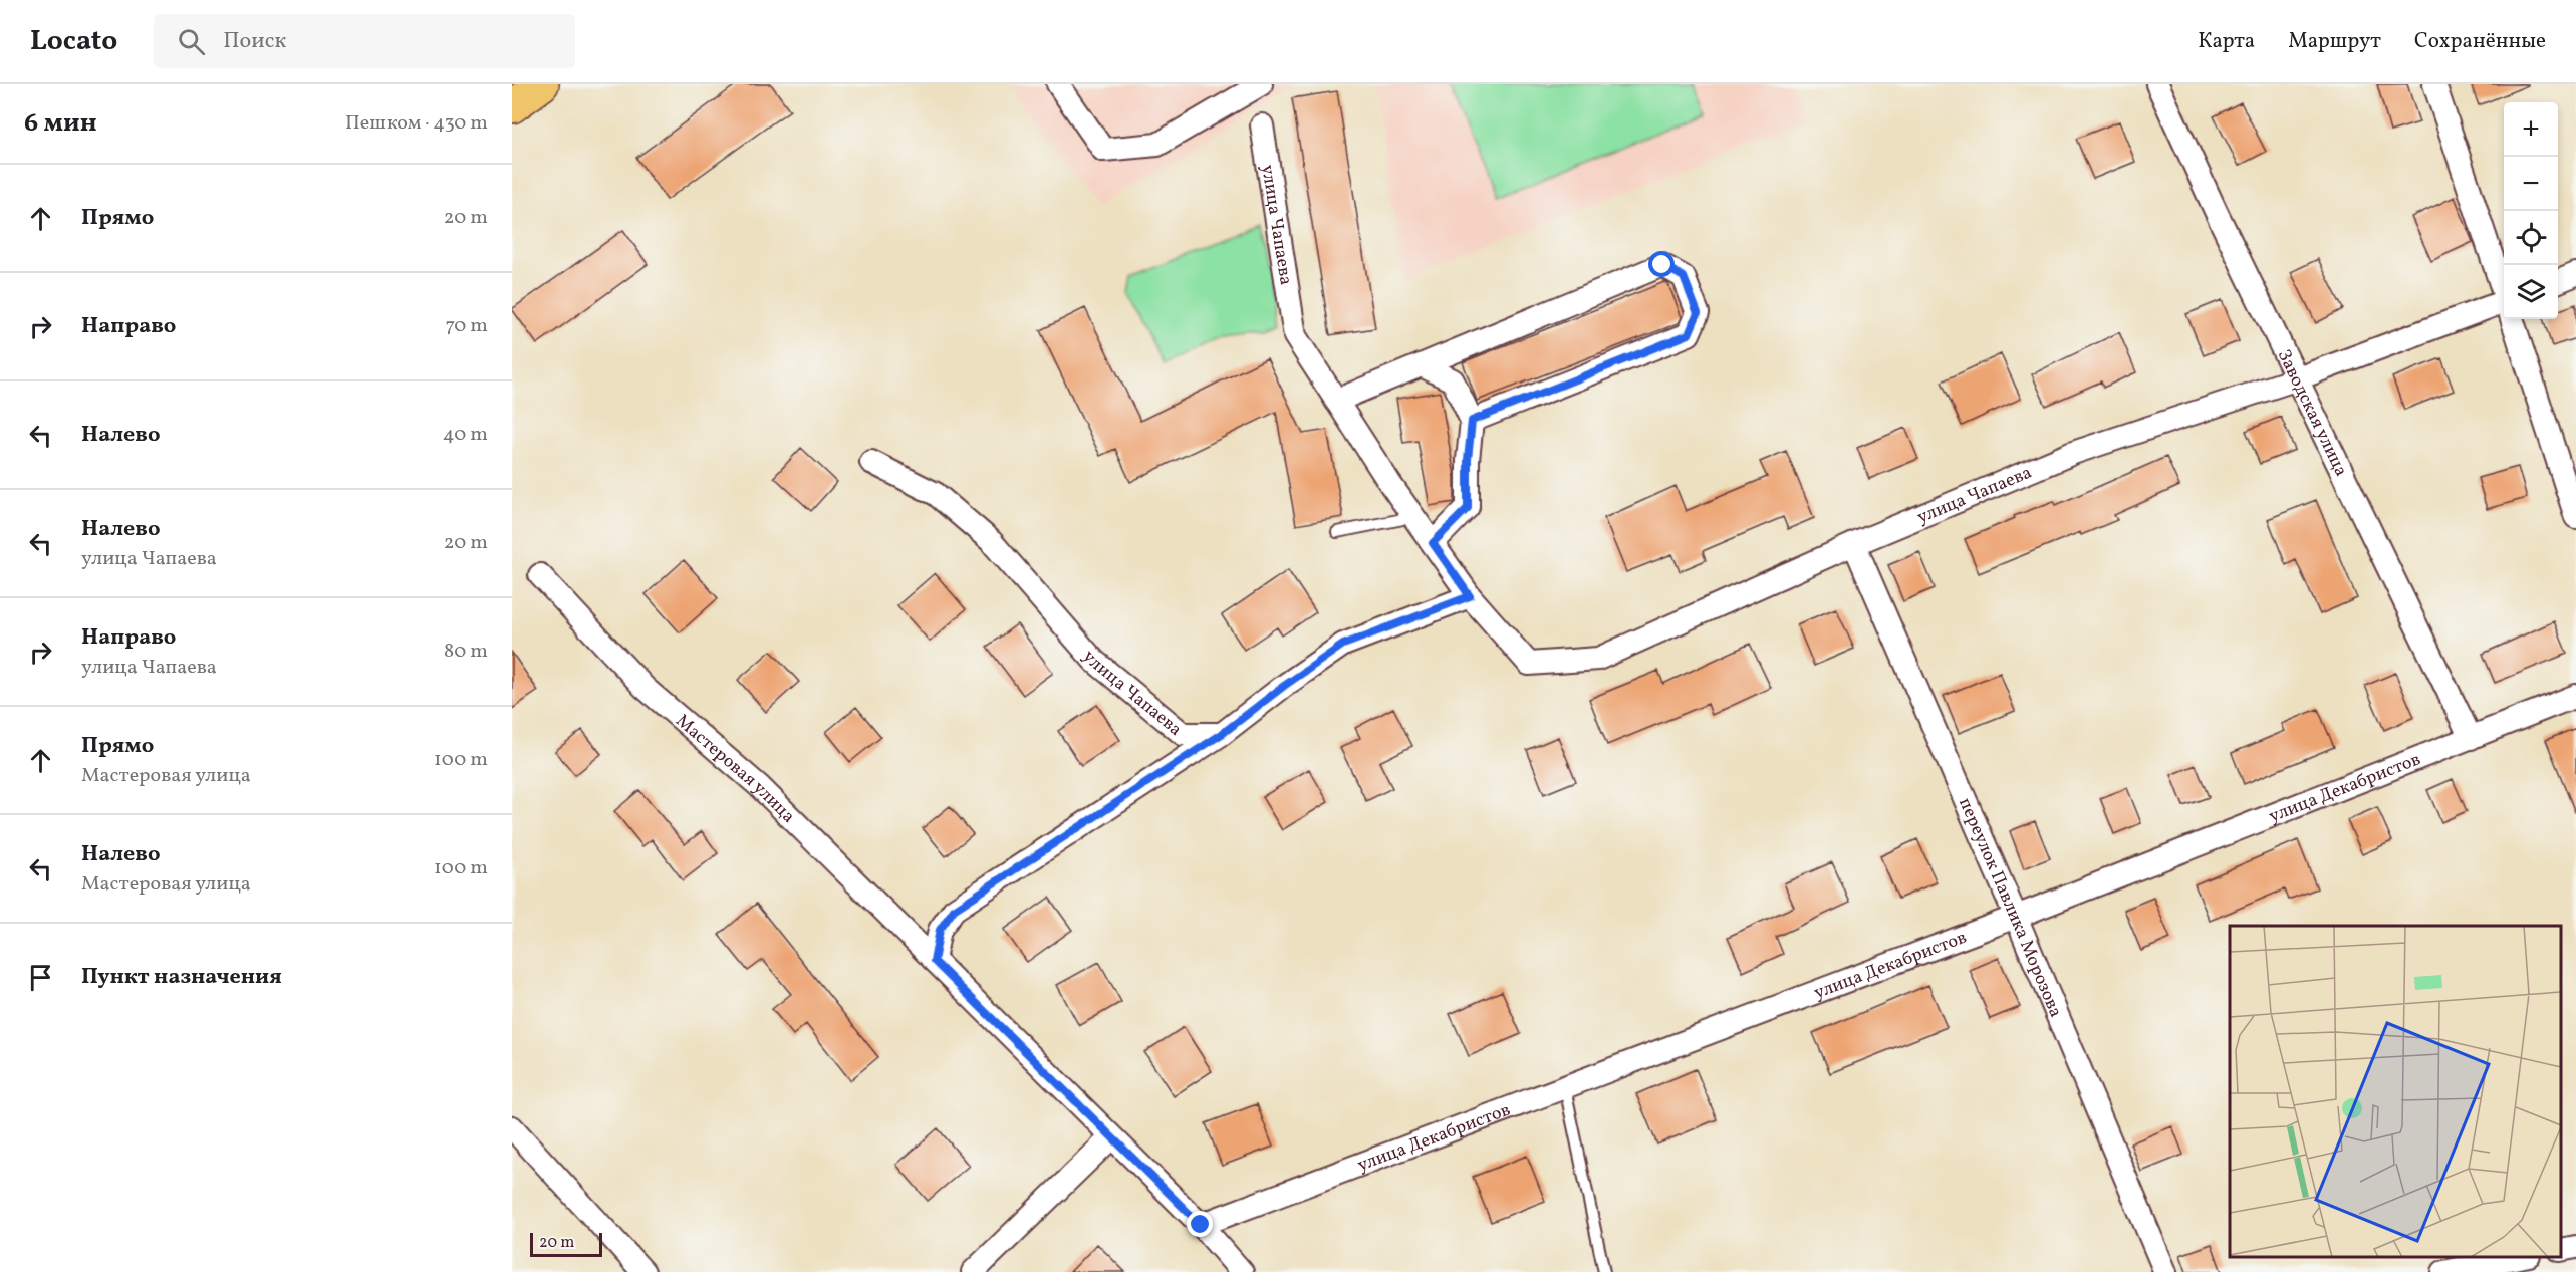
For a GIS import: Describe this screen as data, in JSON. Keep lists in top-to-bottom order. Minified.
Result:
{"streets":{"street":["улица Чапаева","Заводская улица","Мастеровая улица","улица Декабристов","переулок Павлика Морозова"]},"crossings":[["улица Чапаева","Заводская улица"],["улица Чапаева","переулок Павлика Морозова"],["Заводская улица","улица Декабристов"],["Мастеровая улица","улица Декабристов"],["улица Декабристов","переулок Павлика Морозова"]],"scale_bar":"20 m","page":{"header":"Locato","search":"Поиск","nav":["Карта","Маршрут","Сохранённые"],"heading":["6 мин","Пешком · 430 m"],"map_buttons":["+","−"],"list":[["Прямо","20 m"],["Направо","70 m"],["Налево","40 m"],["Налево","улица Чапаева","20 m"],["Направо","улица Чапаева","80 m"],["Прямо","Мастеровая улица","100 m"],["Налево","Мастеровая улица","100 m"],"Пункт назначения"],"scale":"20 m"}}
